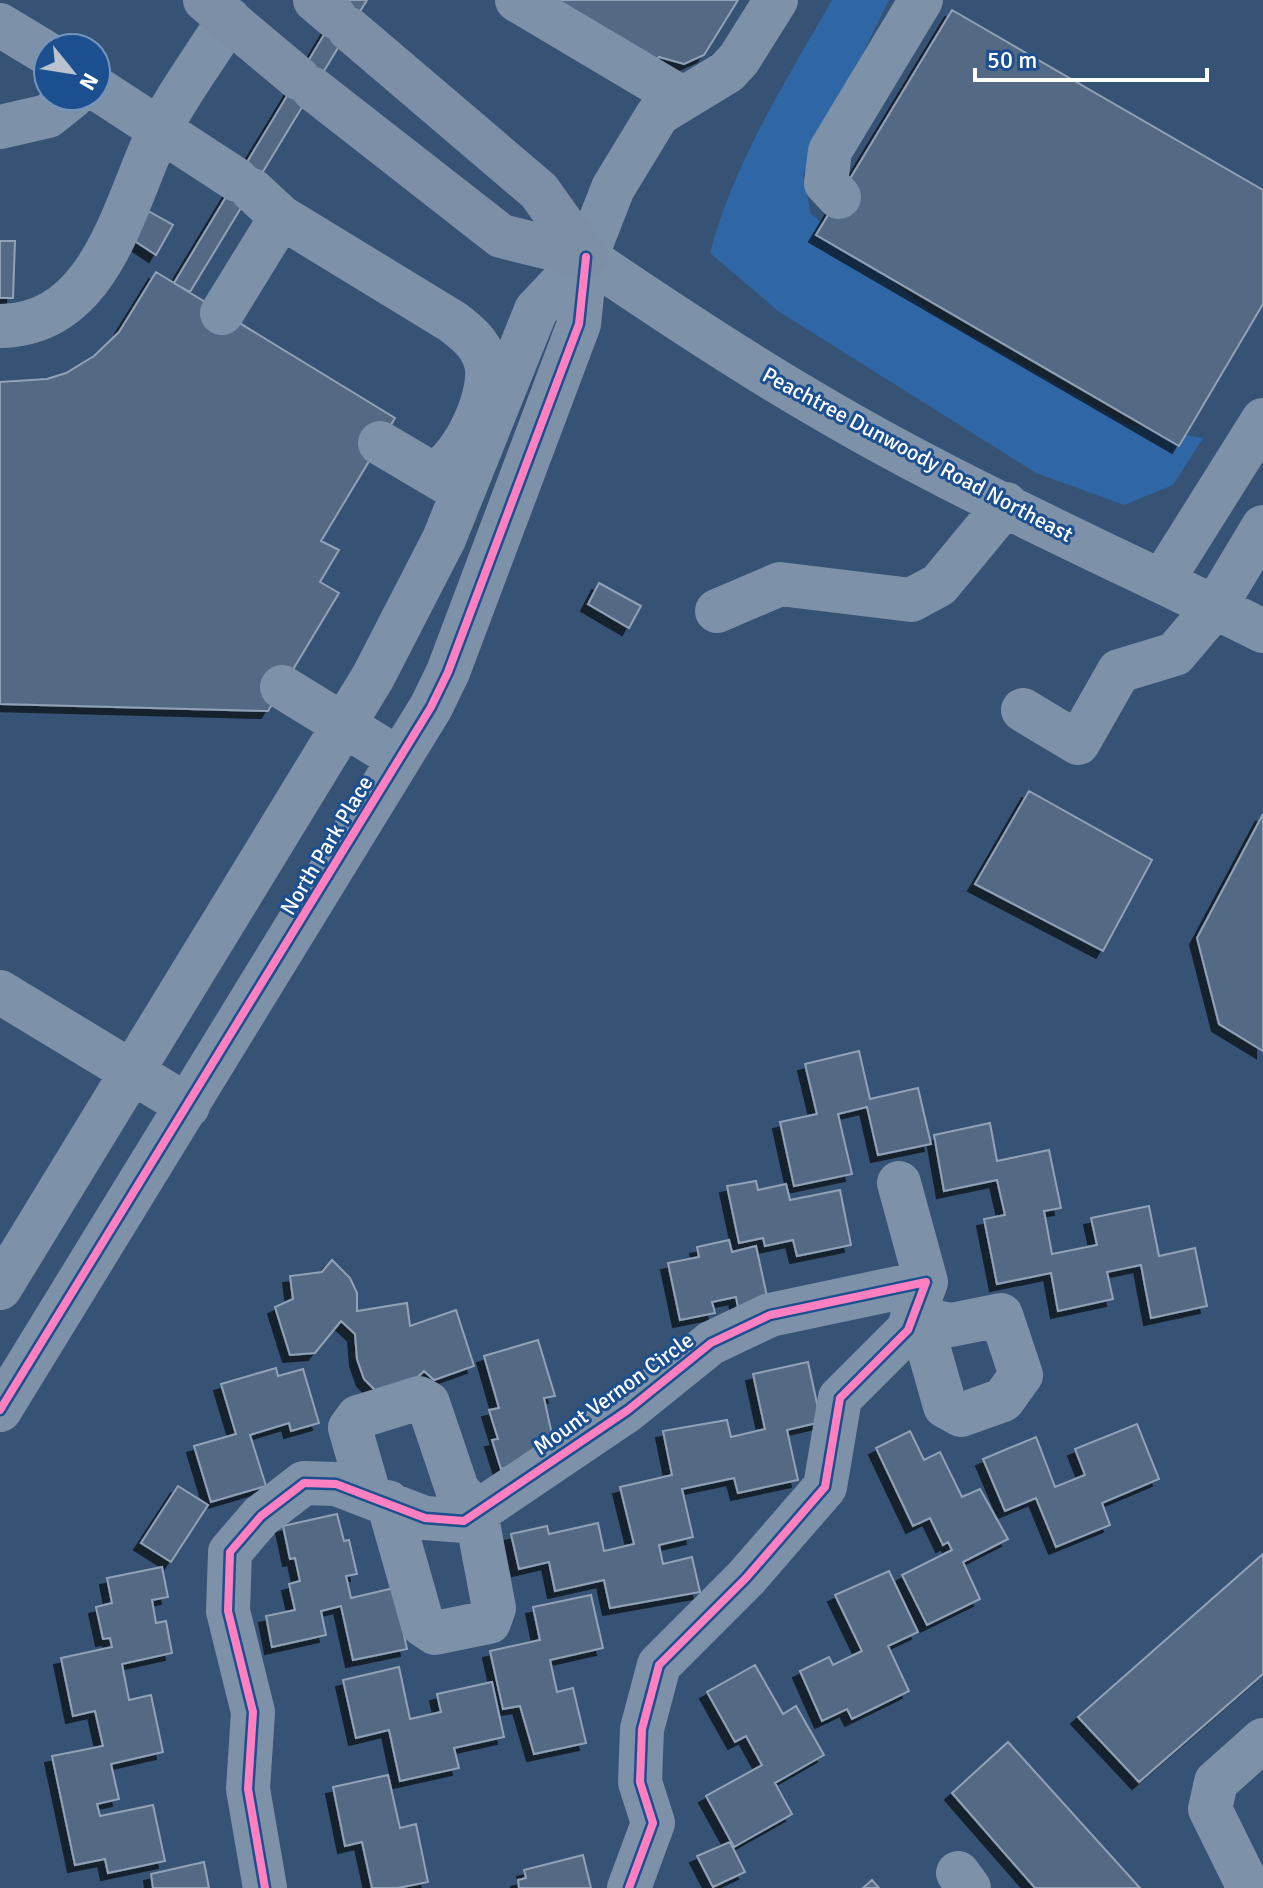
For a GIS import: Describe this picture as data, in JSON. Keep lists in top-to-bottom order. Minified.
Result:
{"streets":{"main road":["Peachtree Dunwoody Road Northeast"],"street":["North Park Place","Mount Vernon Circle"]},"crossings":[["Peachtree Dunwoody Road Northeast","North Park Place"]],"scale_bar":"50 m","north":"bottom right"}
